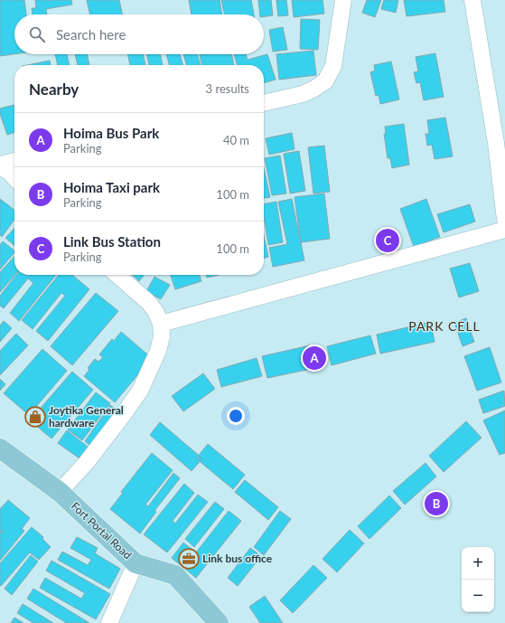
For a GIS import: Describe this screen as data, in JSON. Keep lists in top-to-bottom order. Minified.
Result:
{"streets":{"main road":["Fort Portal Road"]},"districts":["PARK CELL"],"places":{"shop":["Joytika General hardware"],"office":["Link bus office"]},"page":{"search":"Search here","heading":["Nearby","3 results"],"list":[{"mark":"A","name":"Hoima Bus Park","note":"Parking","value":"40 m"},{"mark":"B","name":"Hoima Taxi park","note":"Parking","value":"100 m"},{"mark":"C","name":"Link Bus Station","note":"Parking","value":"100 m"}],"pins":["C","A","B"],"map_buttons":["+","−"]}}
